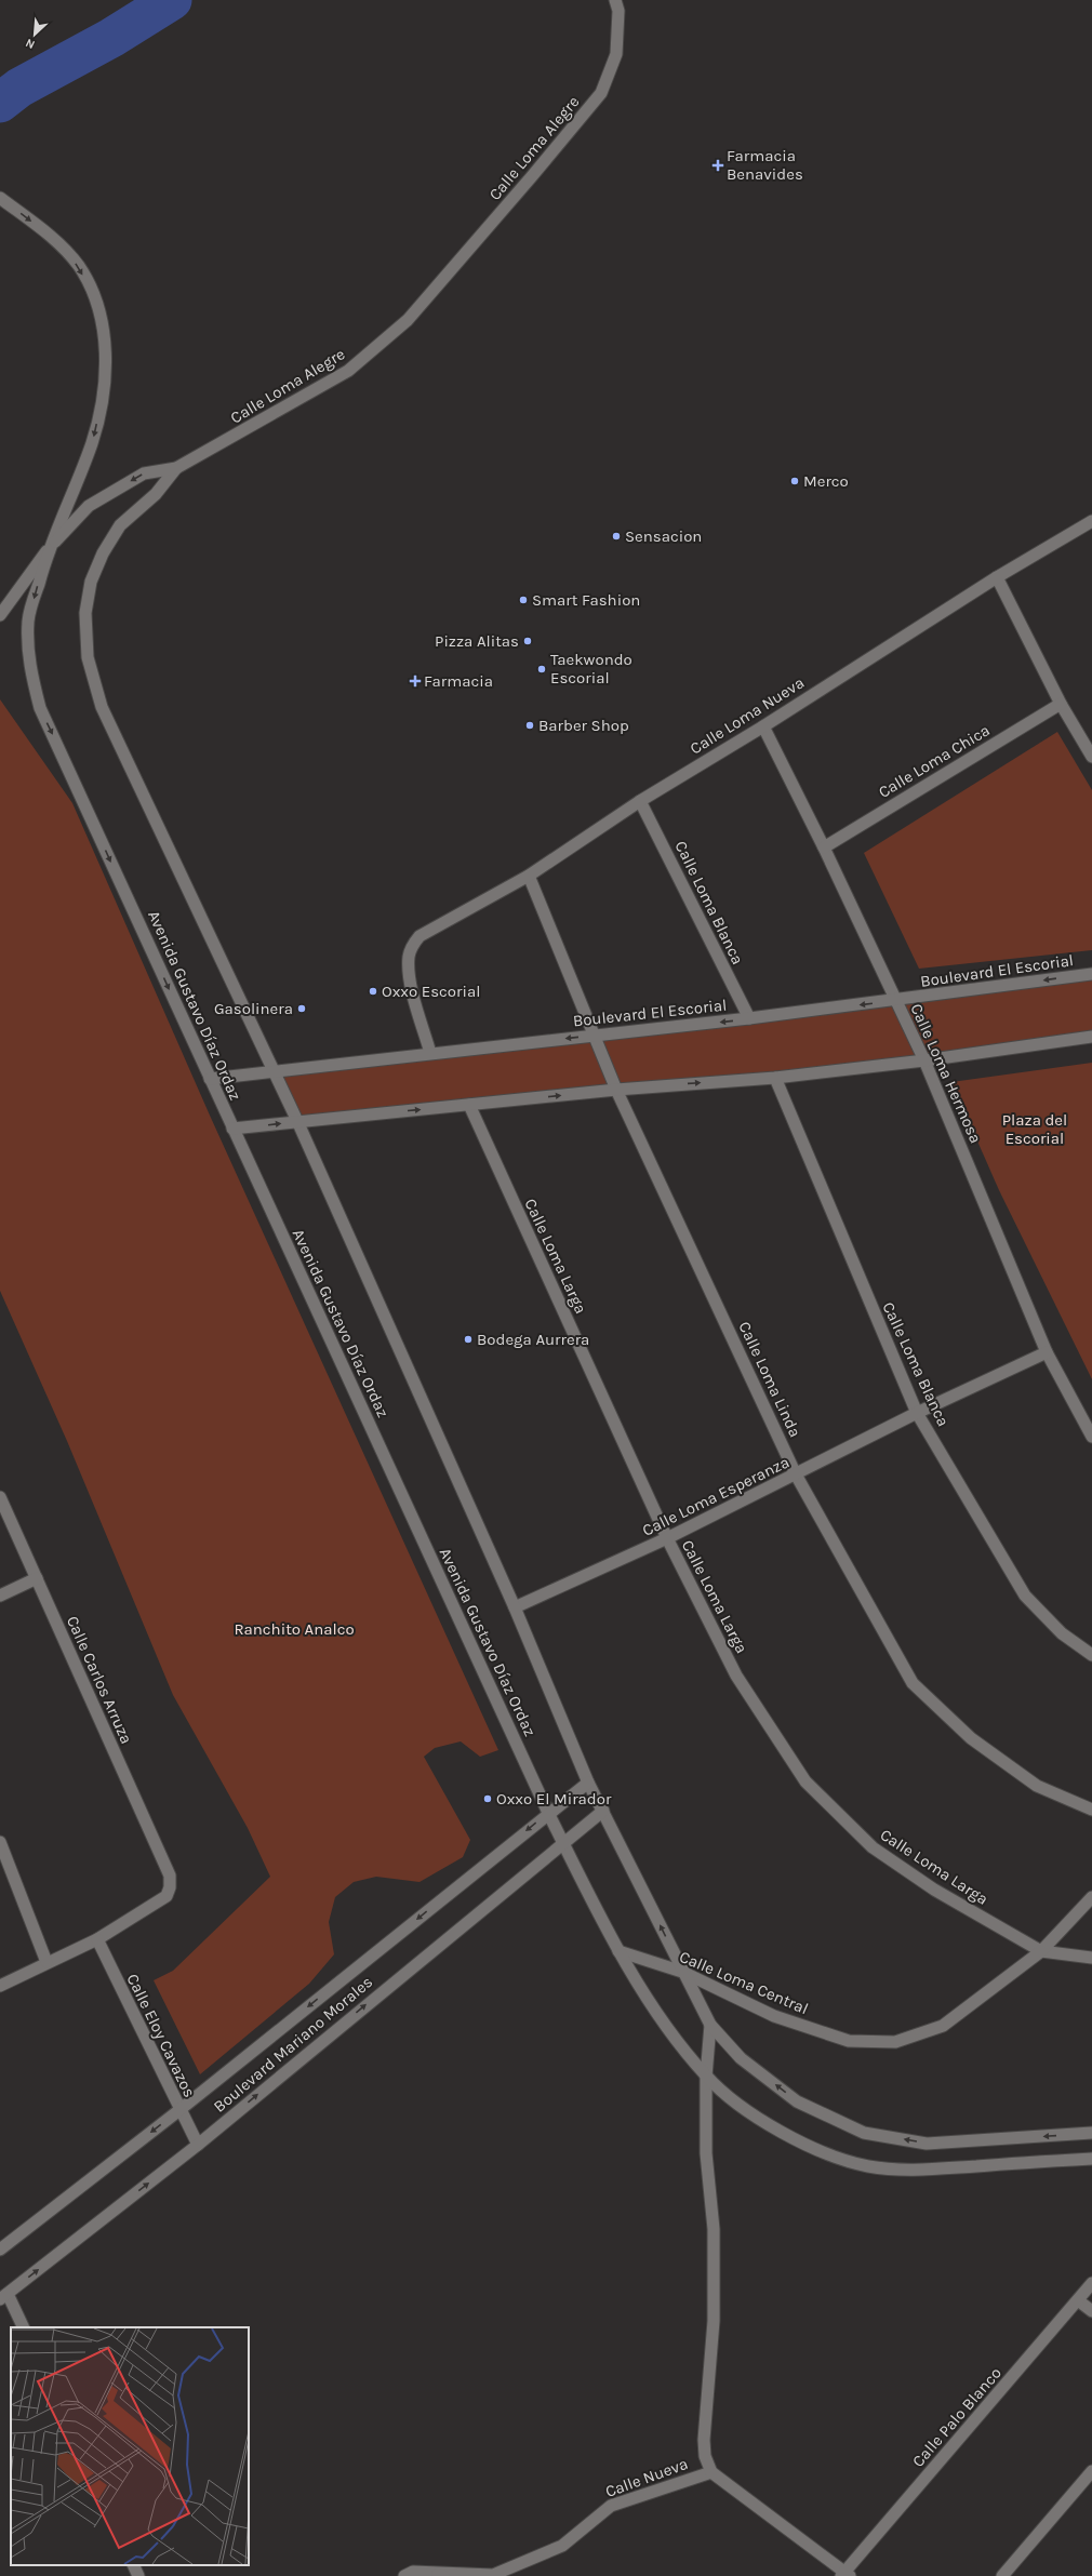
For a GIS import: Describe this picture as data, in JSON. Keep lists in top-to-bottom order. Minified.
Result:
{"streets":{"street":["Calle Loma Alegre","Calle Loma Nueva","Calle Loma Chica","Calle Loma Blanca","Boulevard El Escorial","Avenida Gustavo Díaz Ordaz","Calle Loma Hermosa","Calle Loma Larga","Calle Loma Linda","Calle Loma Esperanza","Calle Carlos Arruza","Calle Loma Central","Calle Eloy Cavazos","Boulevard Mariano Morales","Calle Palo Blanco","Calle Nueva"]},"crossings":[["Calle Loma Alegre","Avenida Gustavo Díaz Ordaz"],["Calle Loma Nueva","Calle Loma Blanca"],["Calle Loma Nueva","Boulevard El Escorial"],["Calle Loma Nueva","Calle Loma Hermosa"],["Calle Loma Nueva","Calle Loma Linda"],["Calle Loma Chica","Calle Loma Hermosa"],["Calle Loma Blanca","Boulevard El Escorial"],["Calle Loma Blanca","Calle Loma Esperanza"],["Boulevard El Escorial","Avenida Gustavo Díaz Ordaz"],["Boulevard El Escorial","Calle Loma Hermosa"],["Boulevard El Escorial","Calle Loma Linda"],["Avenida Gustavo Díaz Ordaz","Calle Loma Central"],["Avenida Gustavo Díaz Ordaz","Boulevard Mariano Morales"],["Calle Loma Hermosa","Calle Loma Esperanza"],["Calle Loma Larga","Calle Loma Esperanza"],["Calle Loma Larga","Calle Loma Central"],["Calle Loma Linda","Calle Loma Esperanza"],["Calle Carlos Arruza","Calle Eloy Cavazos"],["Calle Eloy Cavazos","Boulevard Mariano Morales"]],"parks":["Plaza del Escorial","Ranchito Analco"],"places":{"health":["Farmacia Benavides","Farmacia"],"other":["Merco","Sensacion","Smart Fashion","Pizza Alitas","Taekwondo Escorial","Barber Shop","Oxxo Escorial","Gasolinera","Bodega Aurrera","Oxxo El Mirador"]},"north":"bottom left"}
